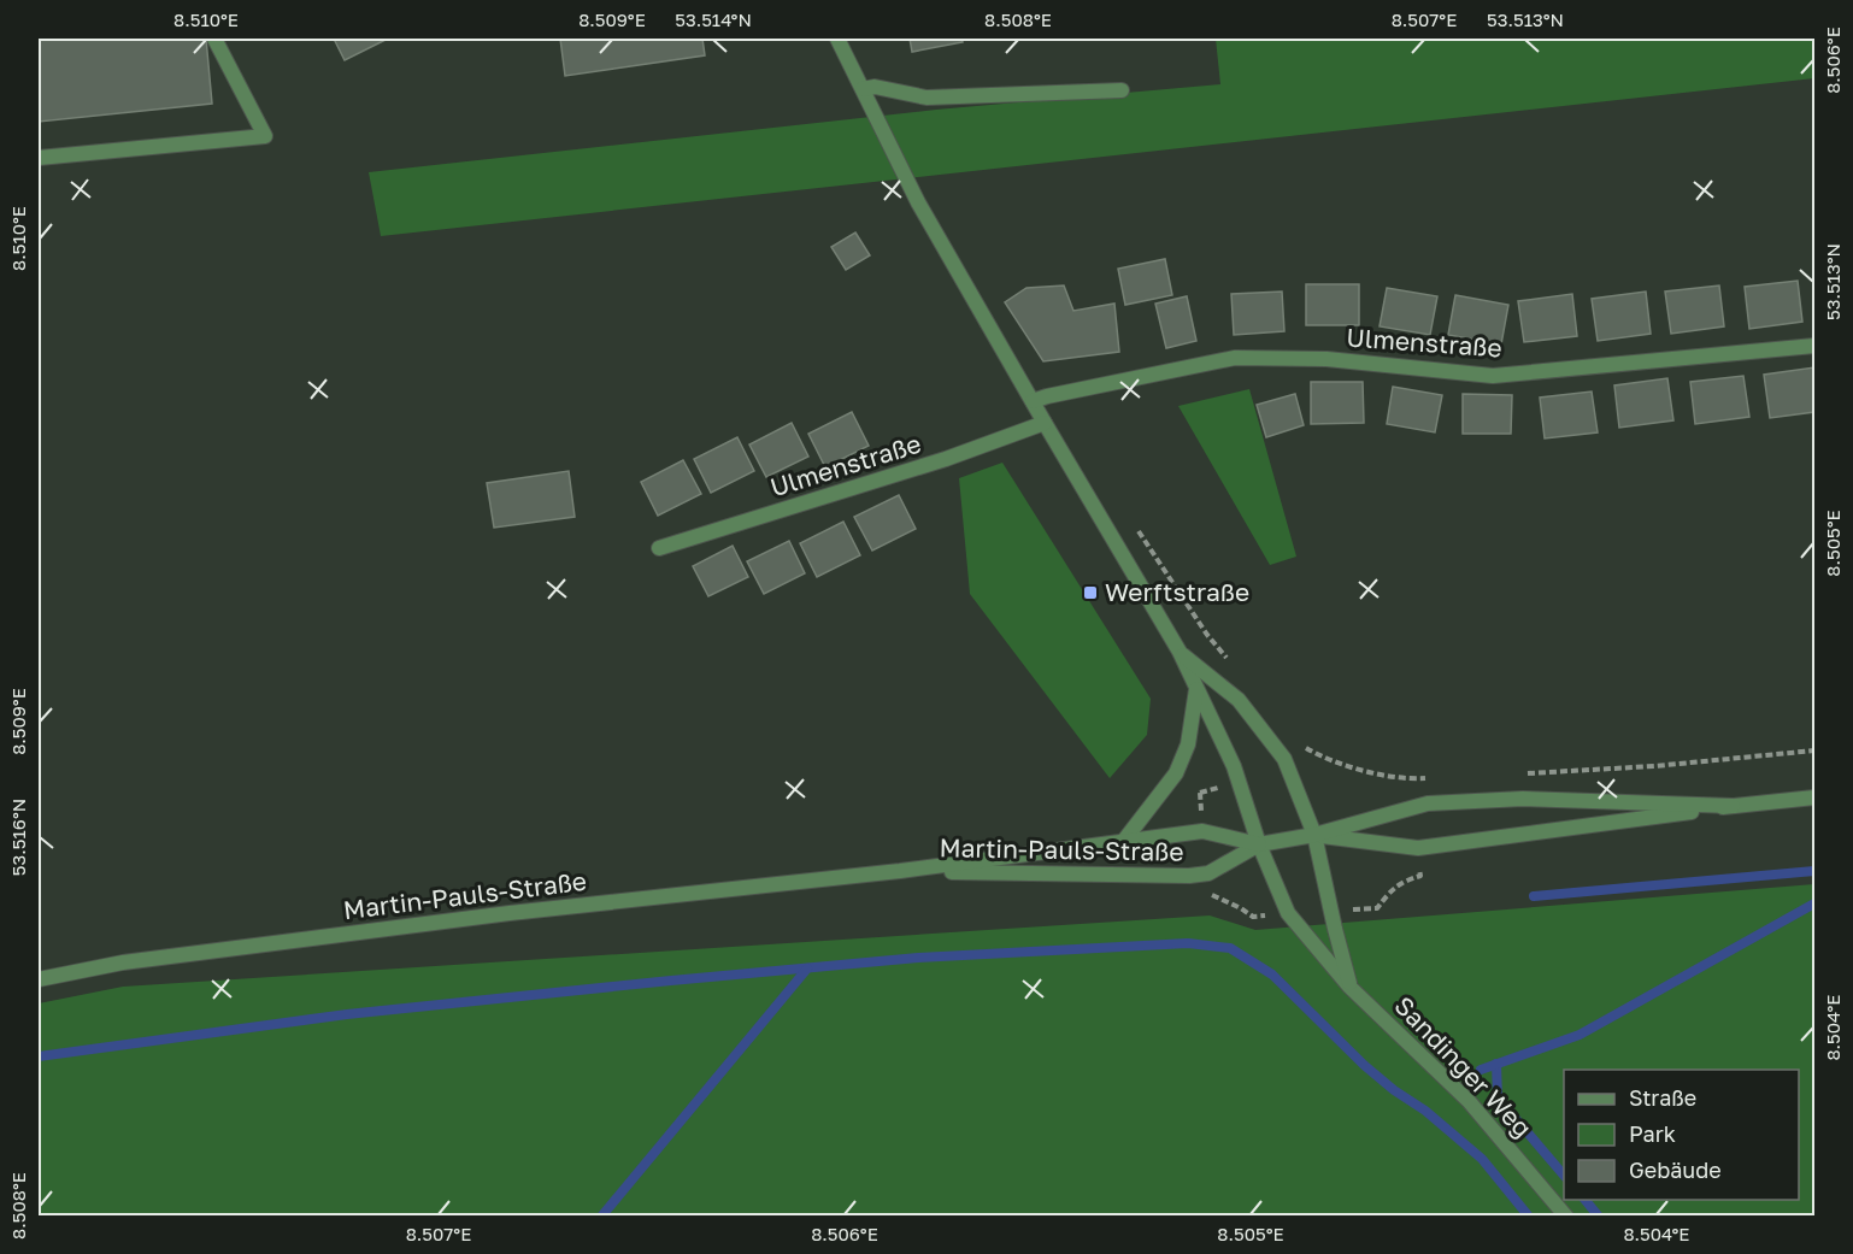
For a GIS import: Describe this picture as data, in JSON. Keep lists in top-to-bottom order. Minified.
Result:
{"streets":{"street":["Ulmenstraße","Martin-Pauls-Straße","Sandinger Weg"]},"crossings":[["Martin-Pauls-Straße","Sandinger Weg"]],"places":{"transit":["Werftstraße"]},"legend":["Straße","Park","Gebäude"],"coordinates":["8.510°E","8.509°E","53.514°N","8.508°E","8.507°E","53.513°N","8.506°E","8.505°E","53.516°N","8.504°E"]}
